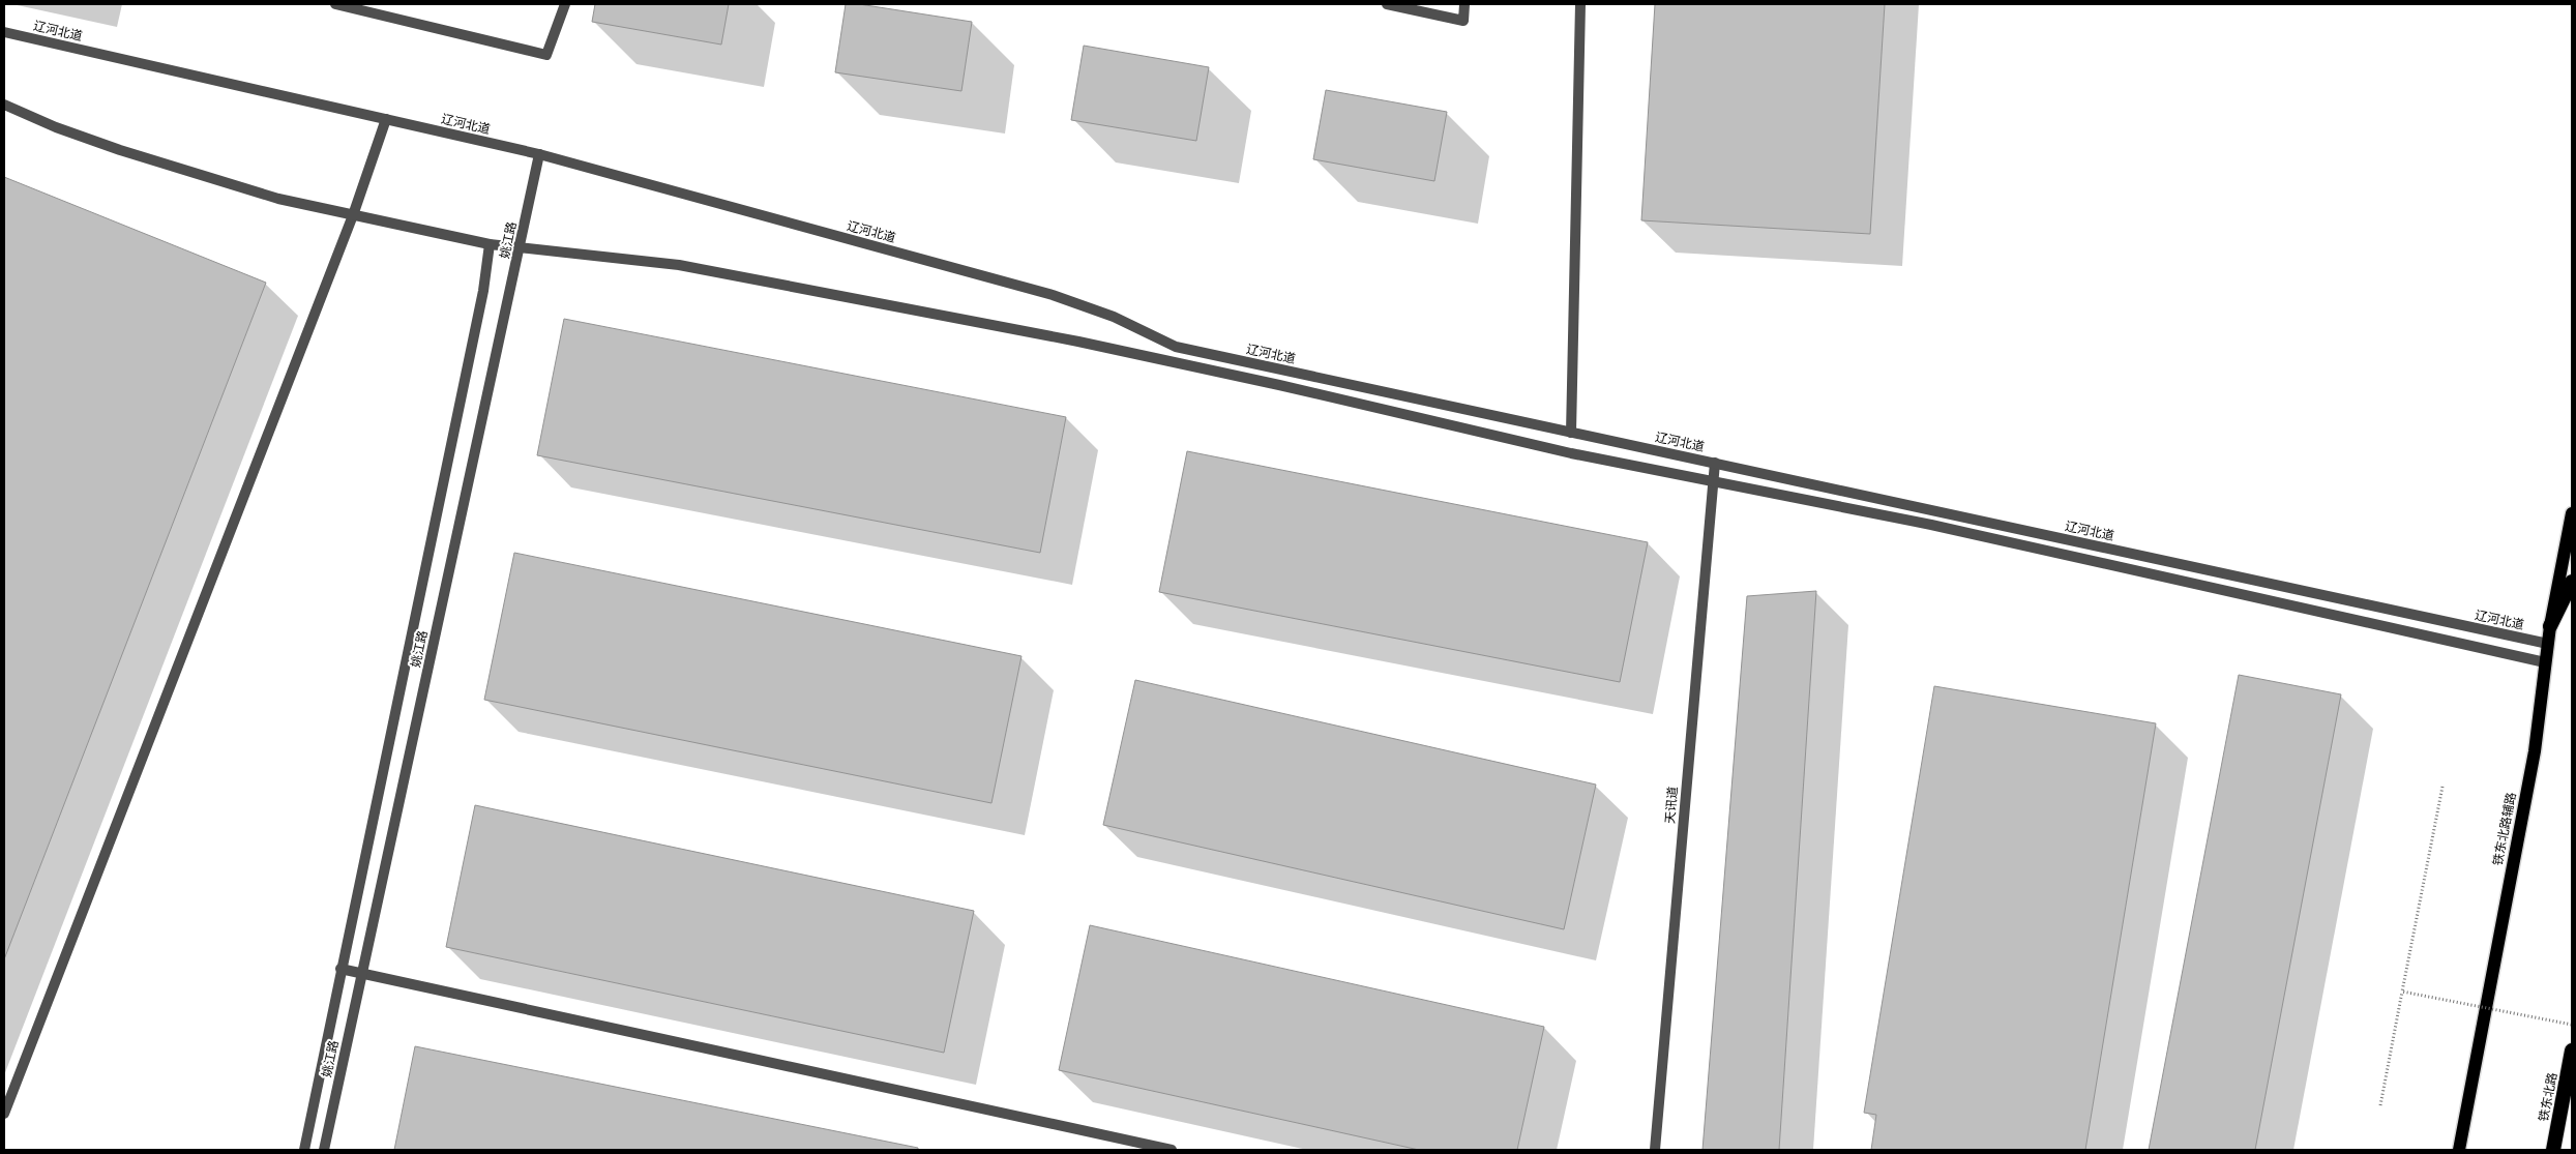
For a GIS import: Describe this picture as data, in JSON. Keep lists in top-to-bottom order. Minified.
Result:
{"streets":{"highway":["铁东北路"],"main road":["铁东北路辅路"],"street":["辽河北道","姚江路","天讯道"]},"crossings":[["辽河北道","姚江路"],["辽河北道","天讯道"],["辽河北道","铁东北路辅路"]]}
